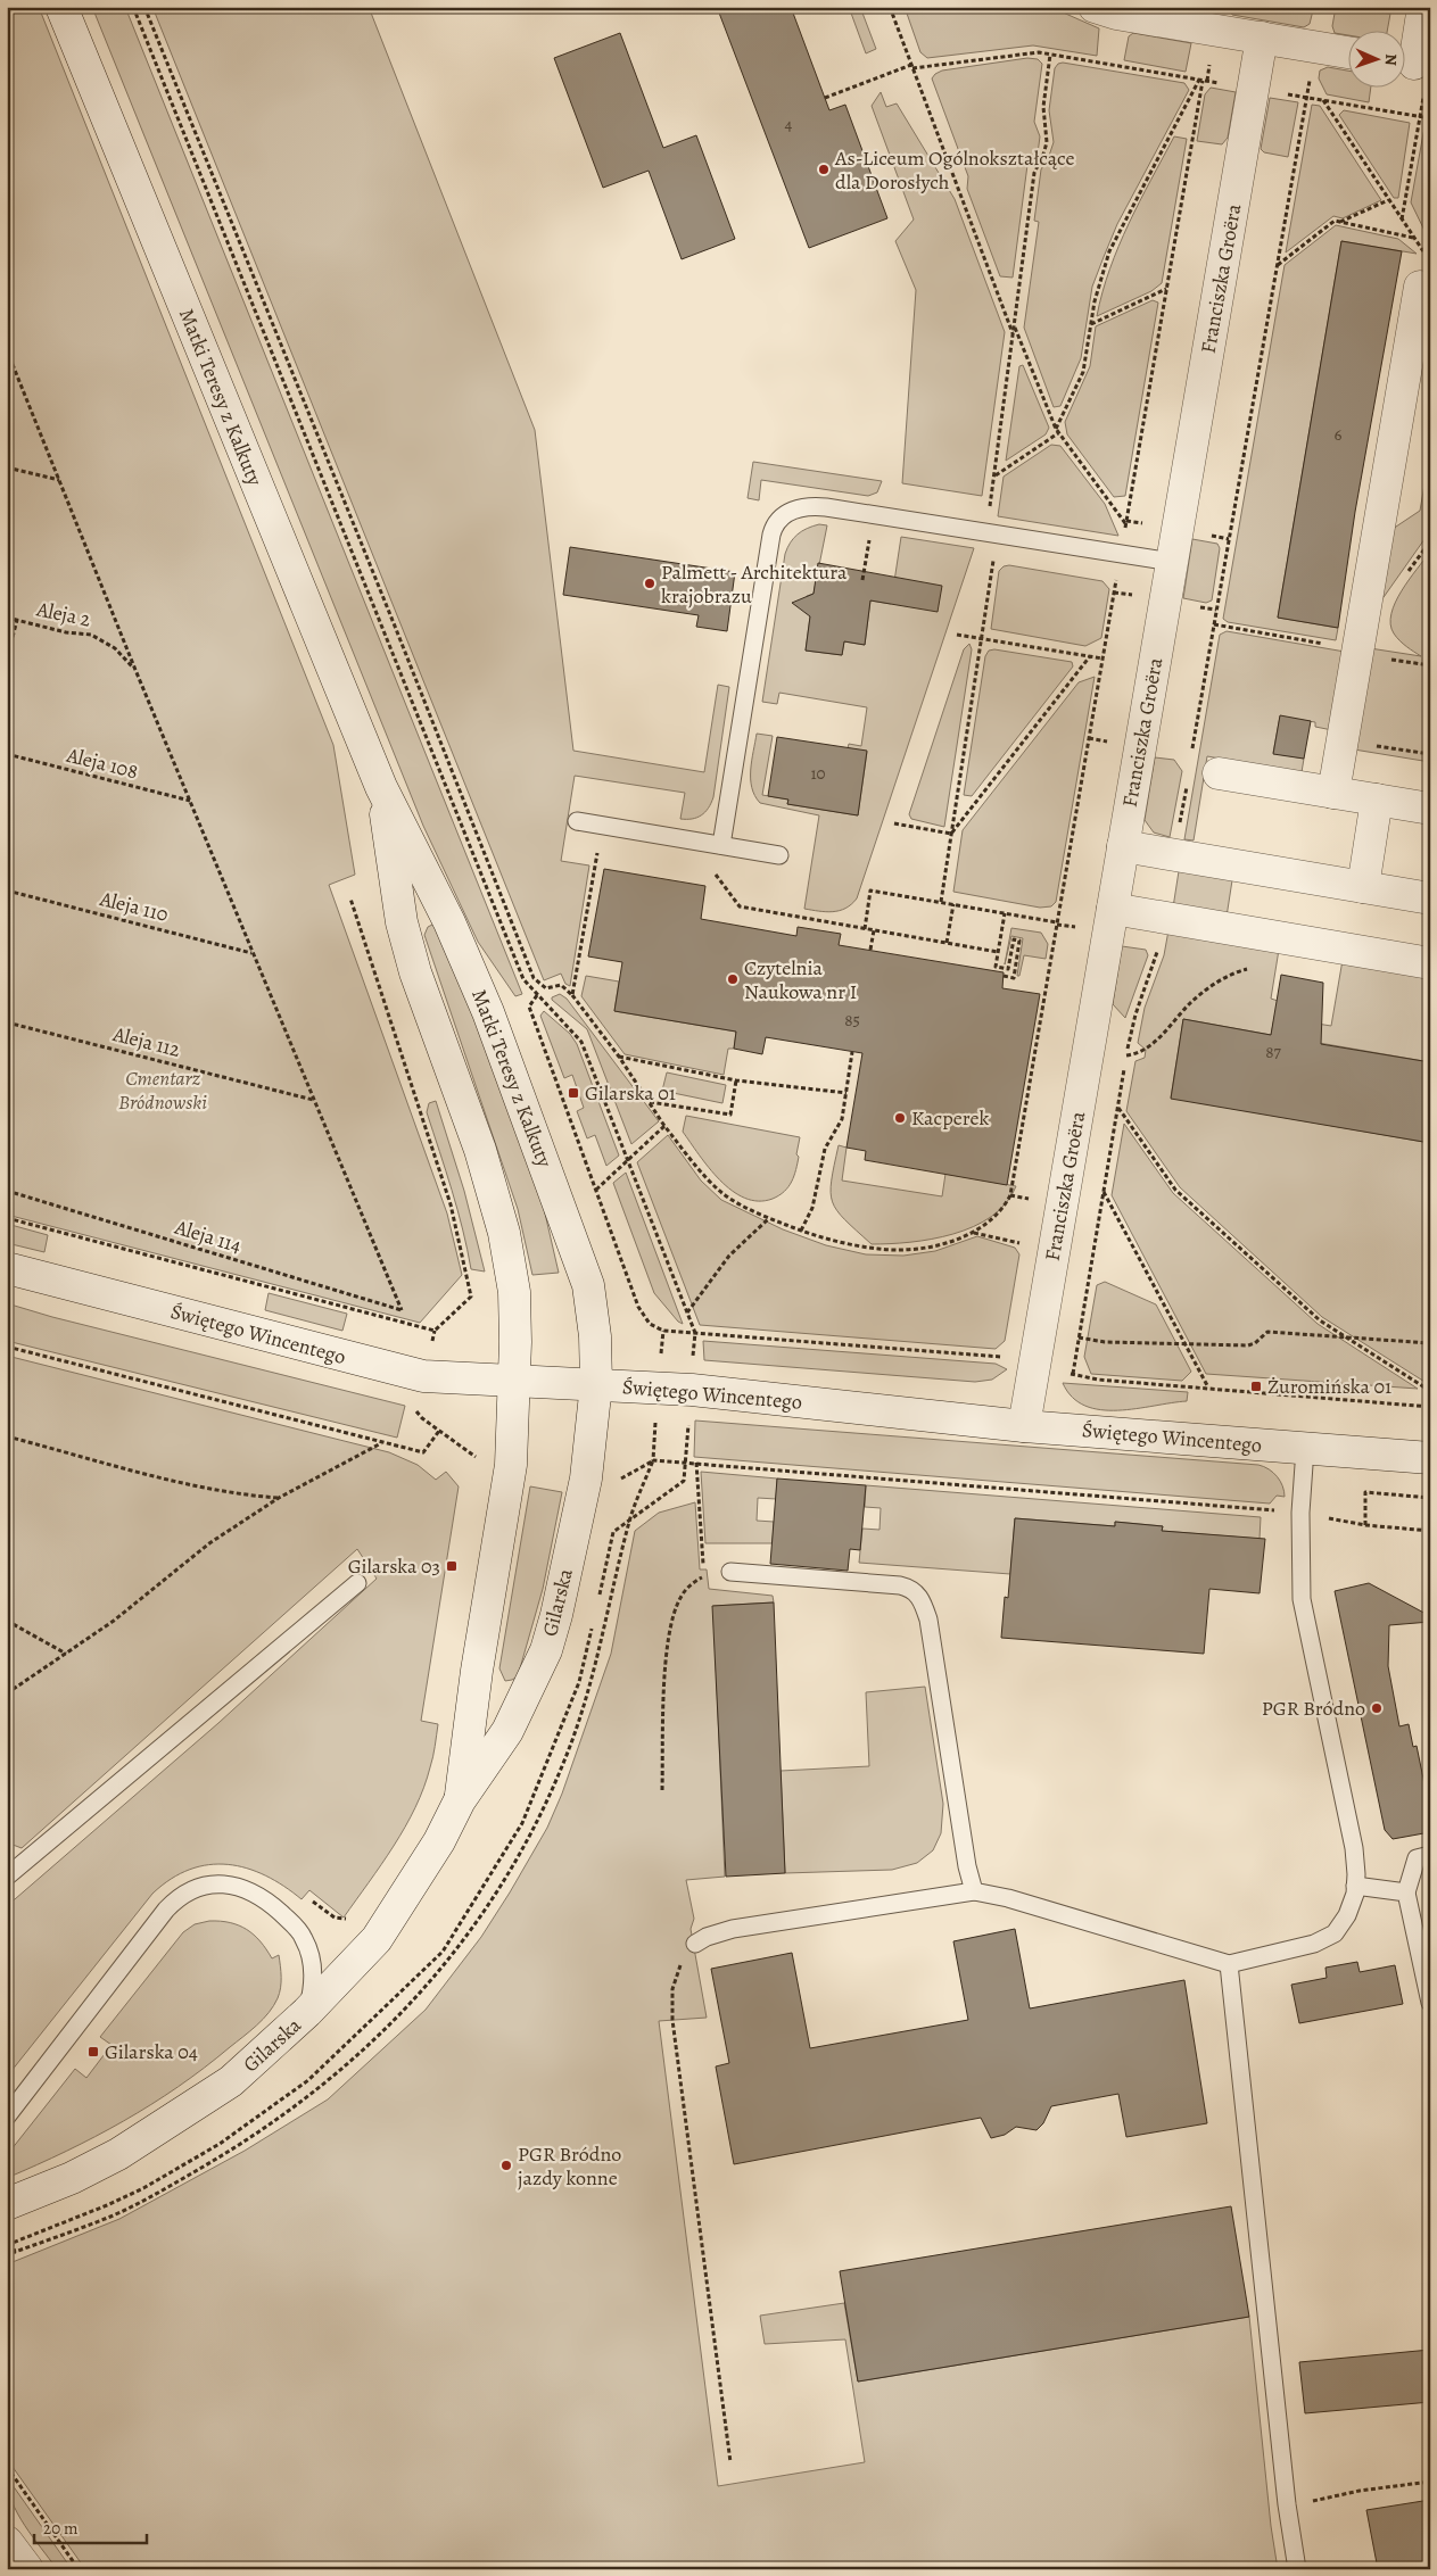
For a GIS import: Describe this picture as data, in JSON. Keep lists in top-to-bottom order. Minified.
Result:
{"streets":{"street":["Franciszka Groëra","Matki Teresy z Kalkuty","Świętego Wincentego","Gilarska"],"path":["Aleja 2","Aleja 108","Aleja 110","Aleja 112","Aleja 114"]},"crossings":[["Franciszka Groëra","Świętego Wincentego"],["Matki Teresy z Kalkuty","Świętego Wincentego"],["Matki Teresy z Kalkuty","Gilarska"],["Aleja 112","Aleja 114"],["Świętego Wincentego","Gilarska"]],"parks":["Cmentarz Bródnowski"],"places":{"other":["As-Liceum Ogólnokształcące dla Dorosłych","Palmett - Architektura krajobrazu","Czytelnia Naukowa nr I","Kacperek","PGR Bródno","PGR Bródno jazdy konne"],"transit":["Gilarska 01","Żuromińska 01","Gilarska 03","Gilarska 04"]},"house_numbers":["4","6","10","85","87"],"scale_bar":"20 m","north":"right"}
